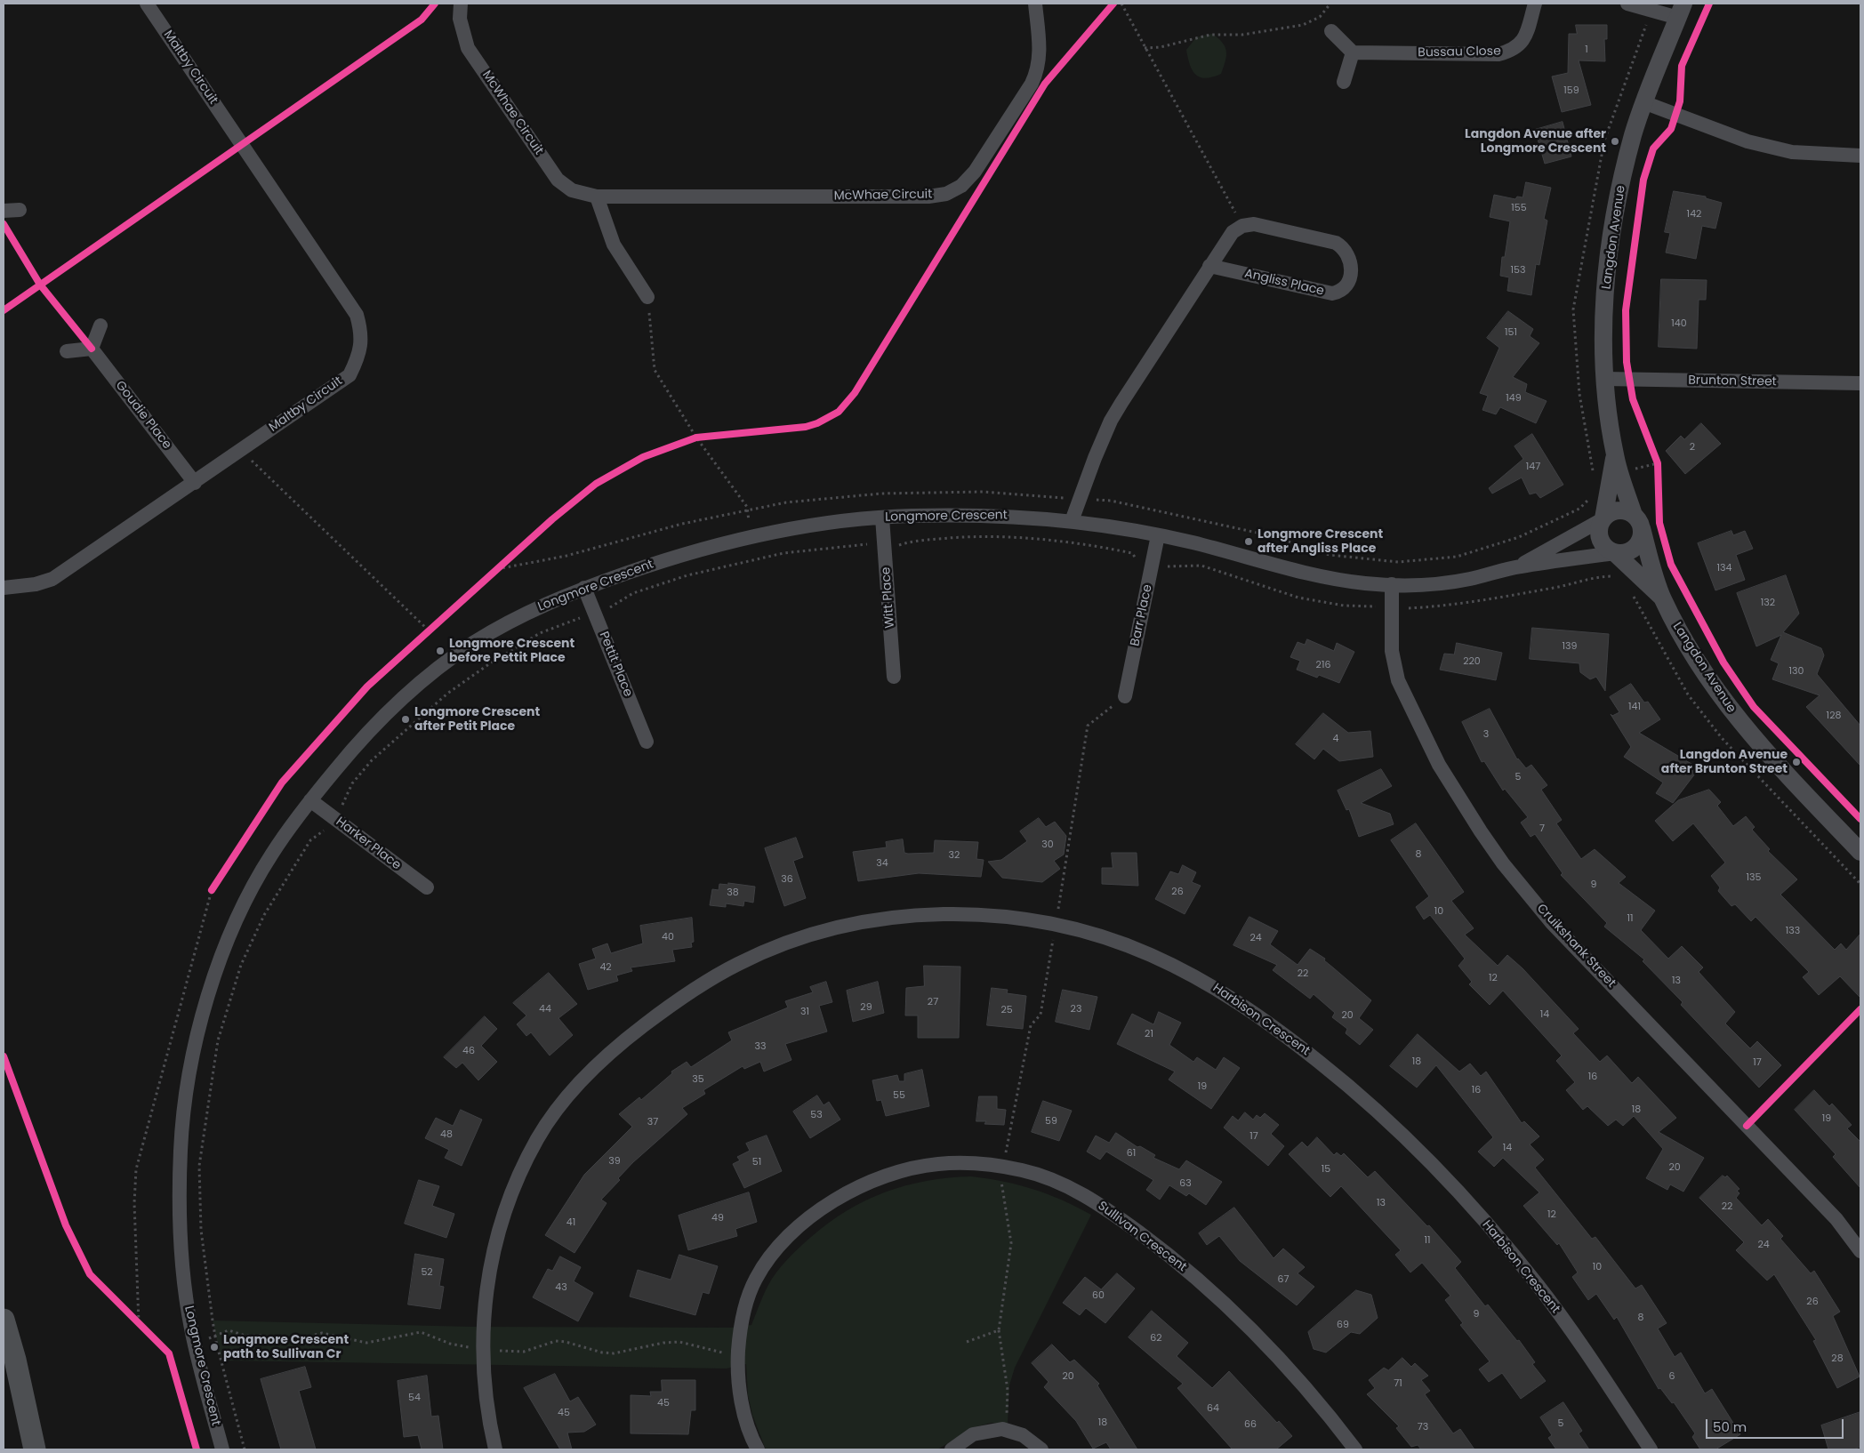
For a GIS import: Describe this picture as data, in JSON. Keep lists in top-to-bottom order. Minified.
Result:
{"streets":{"street":["Bussau Close","Maltby Circuit","McWhae Circuit","Langdon Avenue","Angliss Place","Brunton Street","Goudie Place","Longmore Crescent","Witt Place","Barr Place","Pettit Place","Harker Place","Cruikshank Street","Harbison Crescent","Sullivan Crescent"]},"crossings":[["Maltby Circuit","Goudie Place"],["Langdon Avenue","Brunton Street"],["Langdon Avenue","Longmore Crescent"],["Longmore Crescent","Witt Place"],["Longmore Crescent","Barr Place"],["Longmore Crescent","Pettit Place"],["Longmore Crescent","Harker Place"],["Longmore Crescent","Cruikshank Street"]],"places":["Langdon Avenue after Longmore Crescent","Longmore Crescent after Angliss Place","Longmore Crescent before Pettit Place","Longmore Crescent after Petit Place","Langdon Avenue after Brunton Street","Longmore Crescent path to Sullivan Cr"],"house_numbers":["1","159","155","142","153","140","151","149","2","147","134","132","139","220","216","130","141","128","3","4","5","7","30","8","32","34","135","36","9","26","38","10","11","133","40","24","42","22","12","13","27","29","44","23","25","31","14","20","21","33","46","18","17","16","35","19","16","55","18","53","19","59","37","48","17","14","61","39","51","20","15","63","13","22","12","49","41","11","24","10","52","67","43","60","26","9","8","69","62","28","20","6","71","54","45","64","45","18","5","66","73"],"scale_bar":"50 m"}
